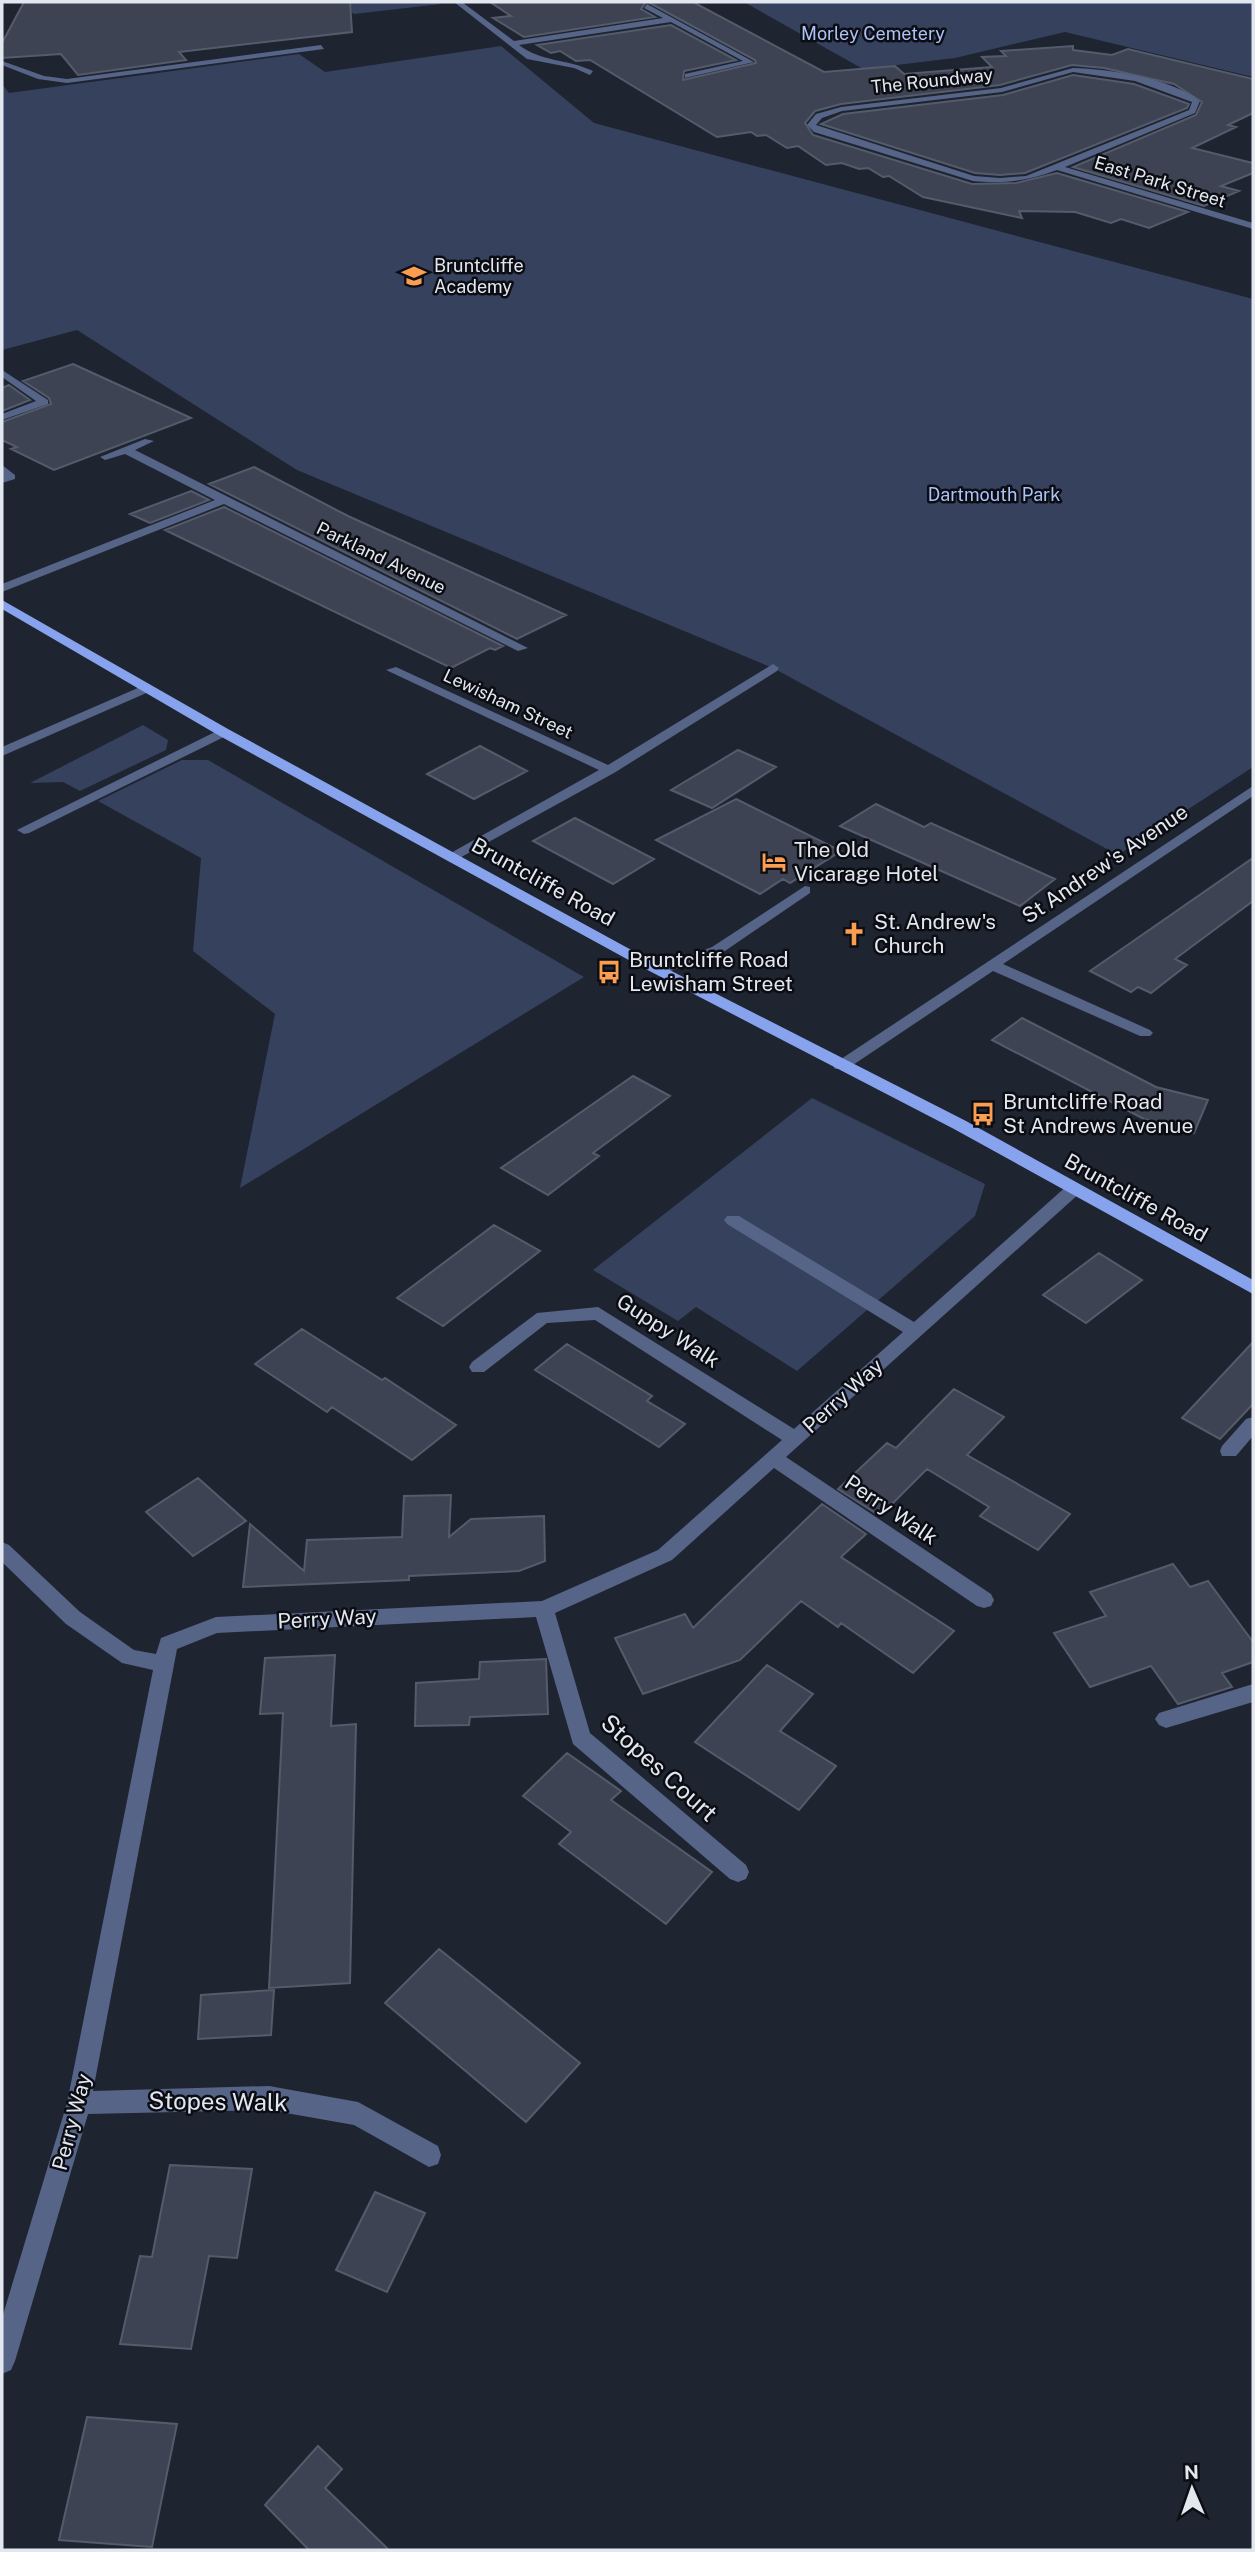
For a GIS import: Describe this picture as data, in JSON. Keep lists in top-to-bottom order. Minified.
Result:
{"streets":{"main road":["Bruntcliffe Road"],"street":["The Roundway","East Park Street","Parkland Avenue","Lewisham Street","St Andrew's Avenue","Guppy Walk","Perry Way","Perry Walk","Stopes Court","Stopes Walk"]},"crossings":[["The Roundway","East Park Street"],["St Andrew's Avenue","Bruntcliffe Road"],["Bruntcliffe Road","Perry Way"],["Guppy Walk","Perry Way"],["Perry Way","Perry Walk"],["Perry Way","Stopes Court"],["Perry Way","Stopes Walk"]],"parks":["Morley Cemetery","Dartmouth Park"],"places":{"school or university":["Bruntcliffe Academy"],"hotel":["The Old Vicarage Hotel"],"church":["St. Andrew's Church"],"bus stop":["Bruntcliffe Road Lewisham Street","Bruntcliffe Road St Andrews Avenue"]},"north":"top"}
